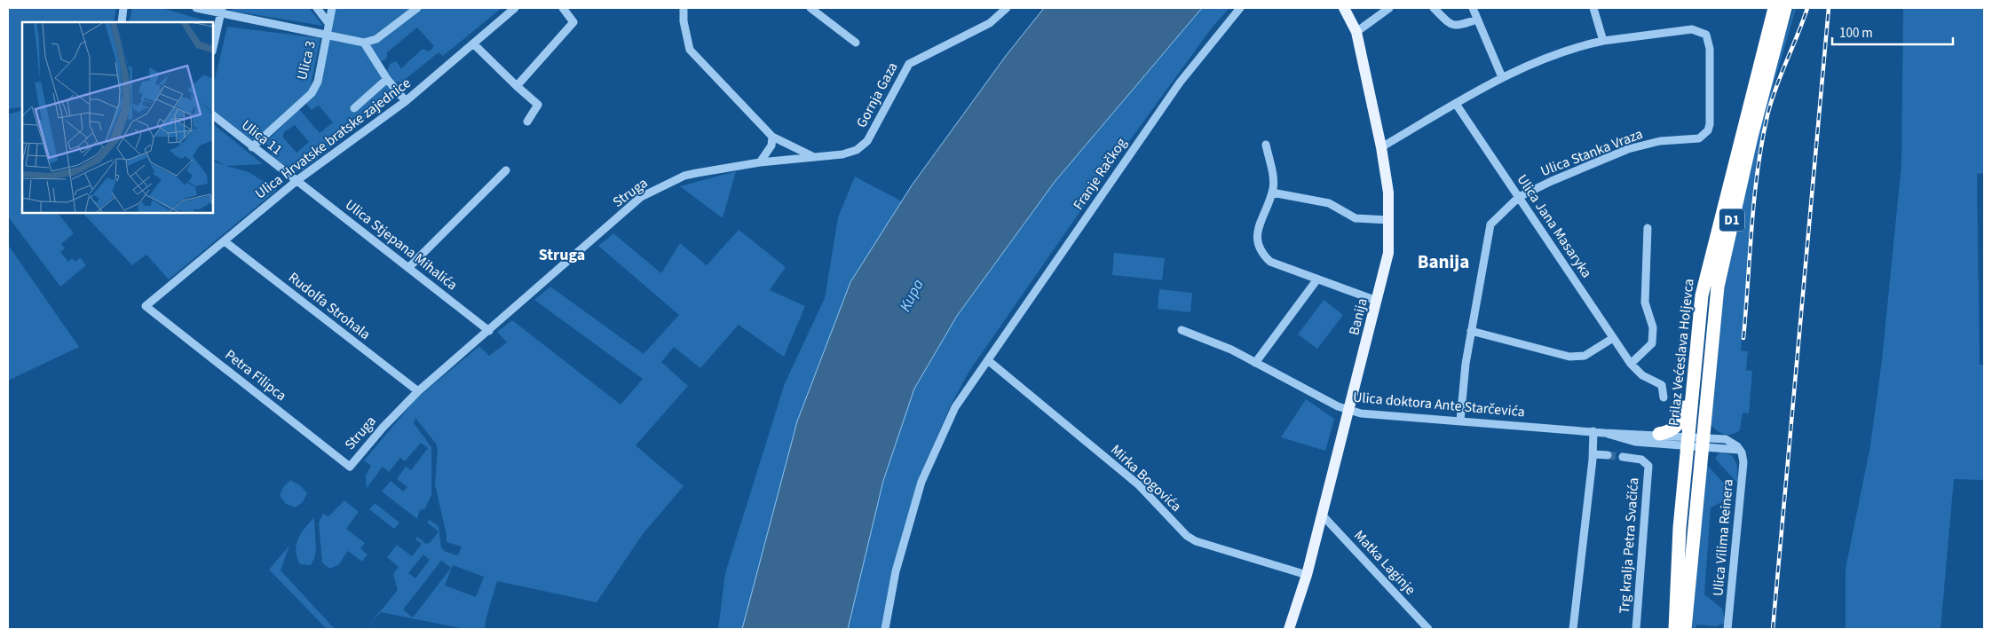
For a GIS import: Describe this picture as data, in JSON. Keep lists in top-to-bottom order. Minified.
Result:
{"streets":{"highway":["D1","Prilaz Većeslava Holjevca"],"main road":["Banija"],"street":["Ulica 3","Gornja Gaza","Ulica 11","Ulica Hrvatske bratske zajednice","Ulica Stanka Vraza","Franje Račkog","Struga","Ulica Jana Masaryka","Ulica Stjepana Mihalića","Rudolfa Strohala","Petra Filipca","Ulica doktora Ante Starčevića","Mirka Bogovića","Ulica Vilima Reinera","Trg kralja Petra Svačića","Matka Laginje"]},"crossings":[["Ulica 3","Ulica 11"],["Gornja Gaza","Struga"],["Ulica 11","Ulica Hrvatske bratske zajednice"],["Ulica 11","Ulica Stjepana Mihalića"],["Ulica Hrvatske bratske zajednice","Ulica Stjepana Mihalića"],["Ulica Hrvatske bratske zajednice","Rudolfa Strohala"],["Ulica Hrvatske bratske zajednice","Petra Filipca"],["Ulica Stanka Vraza","Ulica Jana Masaryka"],["Ulica Stanka Vraza","Ulica doktora Ante Starčevića"],["Franje Račkog","Mirka Bogovića"],["Struga","Ulica Stjepana Mihalića"],["Struga","Rudolfa Strohala"],["Struga","Petra Filipca"],["Banija","Ulica doktora Ante Starčevića"],["Banija","Mirka Bogovića"],["Banija","Matka Laginje"],["Prilaz Većeslava Holjevca","Ulica doktora Ante Starčevića"],["Prilaz Većeslava Holjevca","Ulica Vilima Reinera"],["Ulica doktora Ante Starčevića","Ulica Vilima Reinera"]],"districts":["Struga","Banija"],"water":["Kupa"],"scale_bar":"100 m"}
